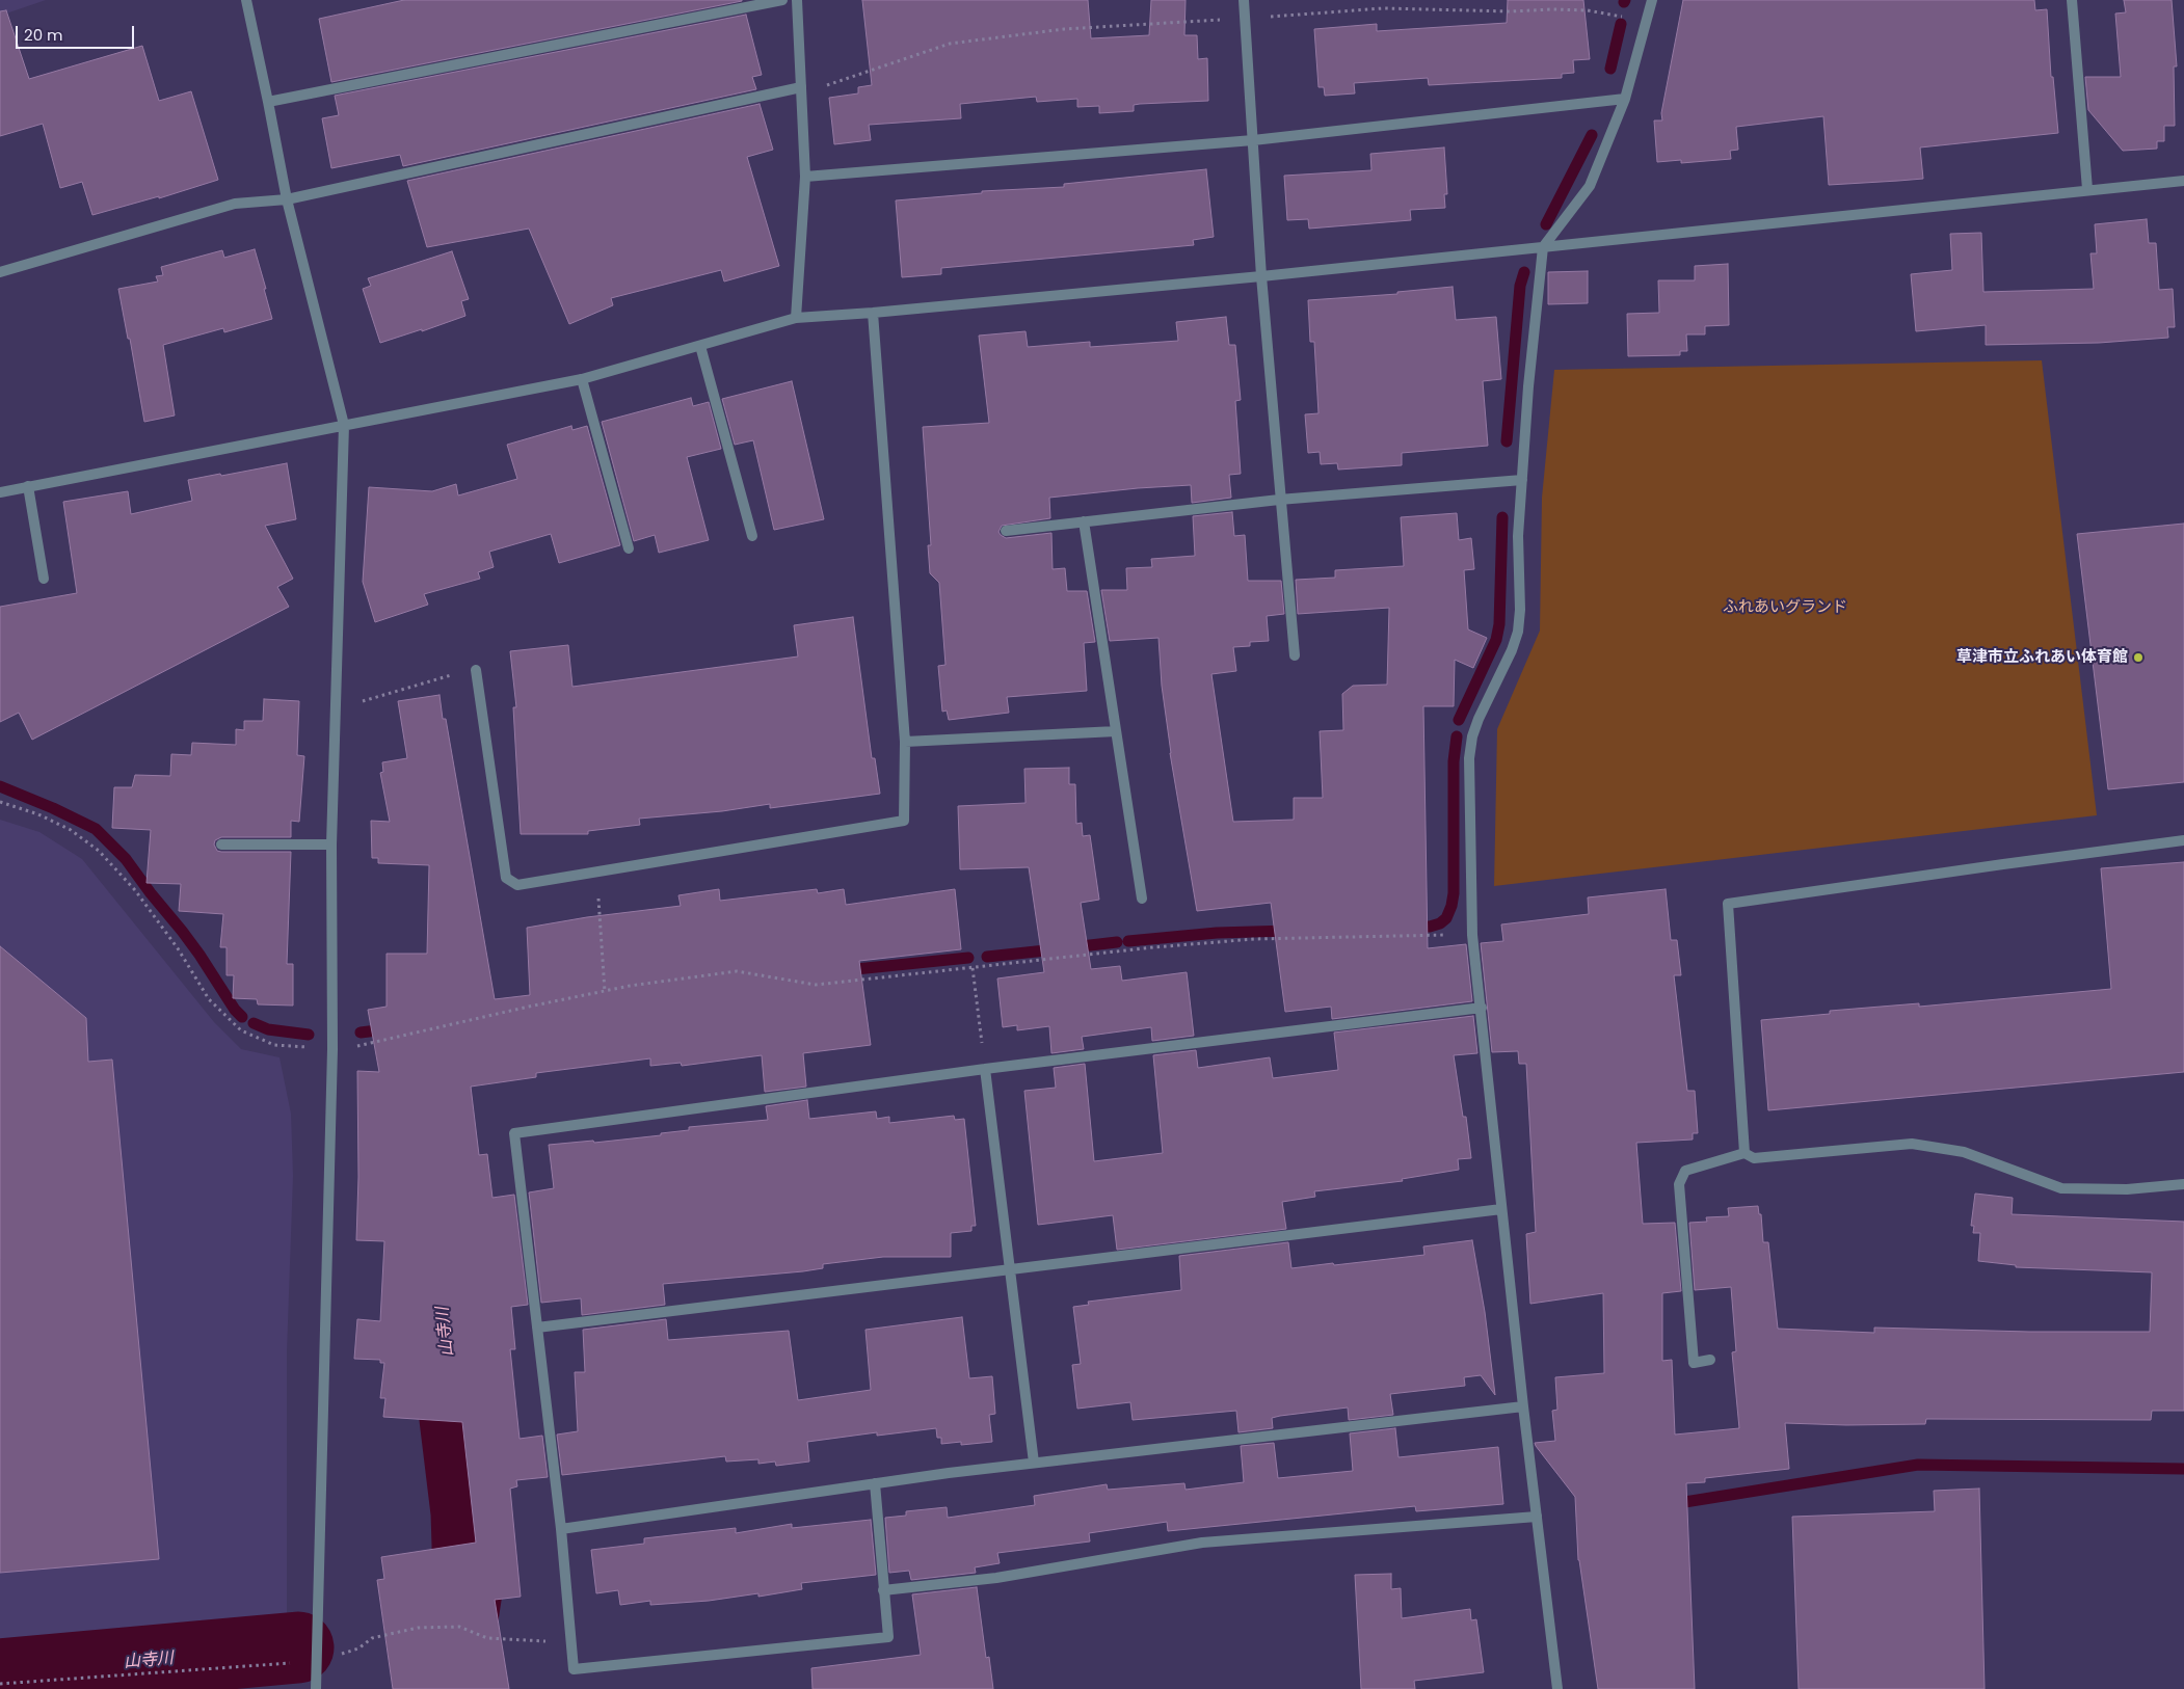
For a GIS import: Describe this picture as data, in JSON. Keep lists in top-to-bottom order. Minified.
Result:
{"water":["山寺川"],"parks":["ふれあいグランド"],"places":["草津市立ふれあい体育館"],"scale_bar":"20 m"}
